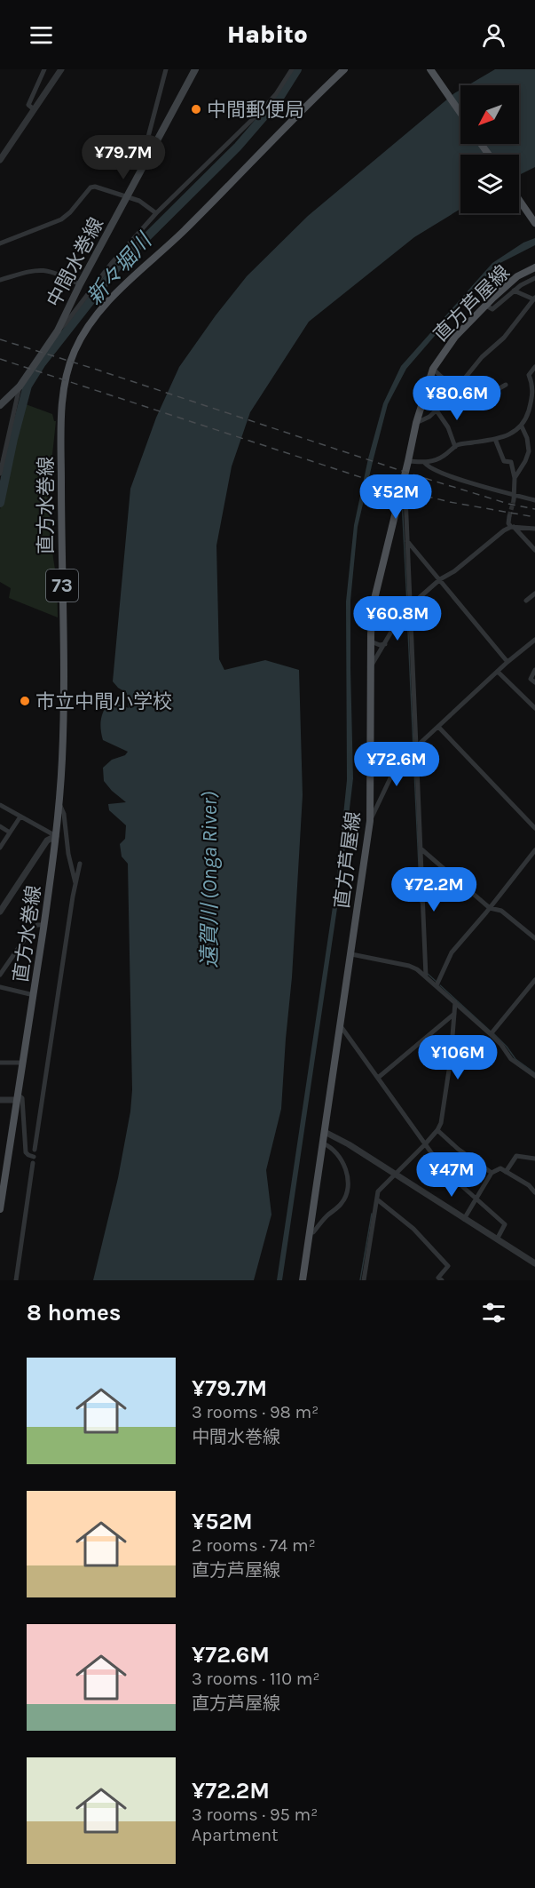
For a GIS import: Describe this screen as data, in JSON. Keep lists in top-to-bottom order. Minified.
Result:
{"streets":{"main road":["中間水巻線","直方芦屋線","直方水巻線","73"]},"water":["新々堀川","遠賀川 (Onga River)"],"places":["中間郵便局","市立中間小学校"],"north":"bottom left","page":{"header":"Habito","price":["¥79.7M","¥80.6M","¥52M","¥60.8M","¥72.6M","¥72.2M","¥106M","¥47M"],"heading":"8 homes","list":[{"name":"¥79.7M","note":"3 rooms · 98 m² · 中間水巻線"},{"name":"¥52M","note":"2 rooms · 74 m² · 直方芦屋線"},{"name":"¥72.6M","note":"3 rooms · 110 m² · 直方芦屋線"},{"name":"¥72.2M","note":"3 rooms · 95 m² · Apartment"}]}}
